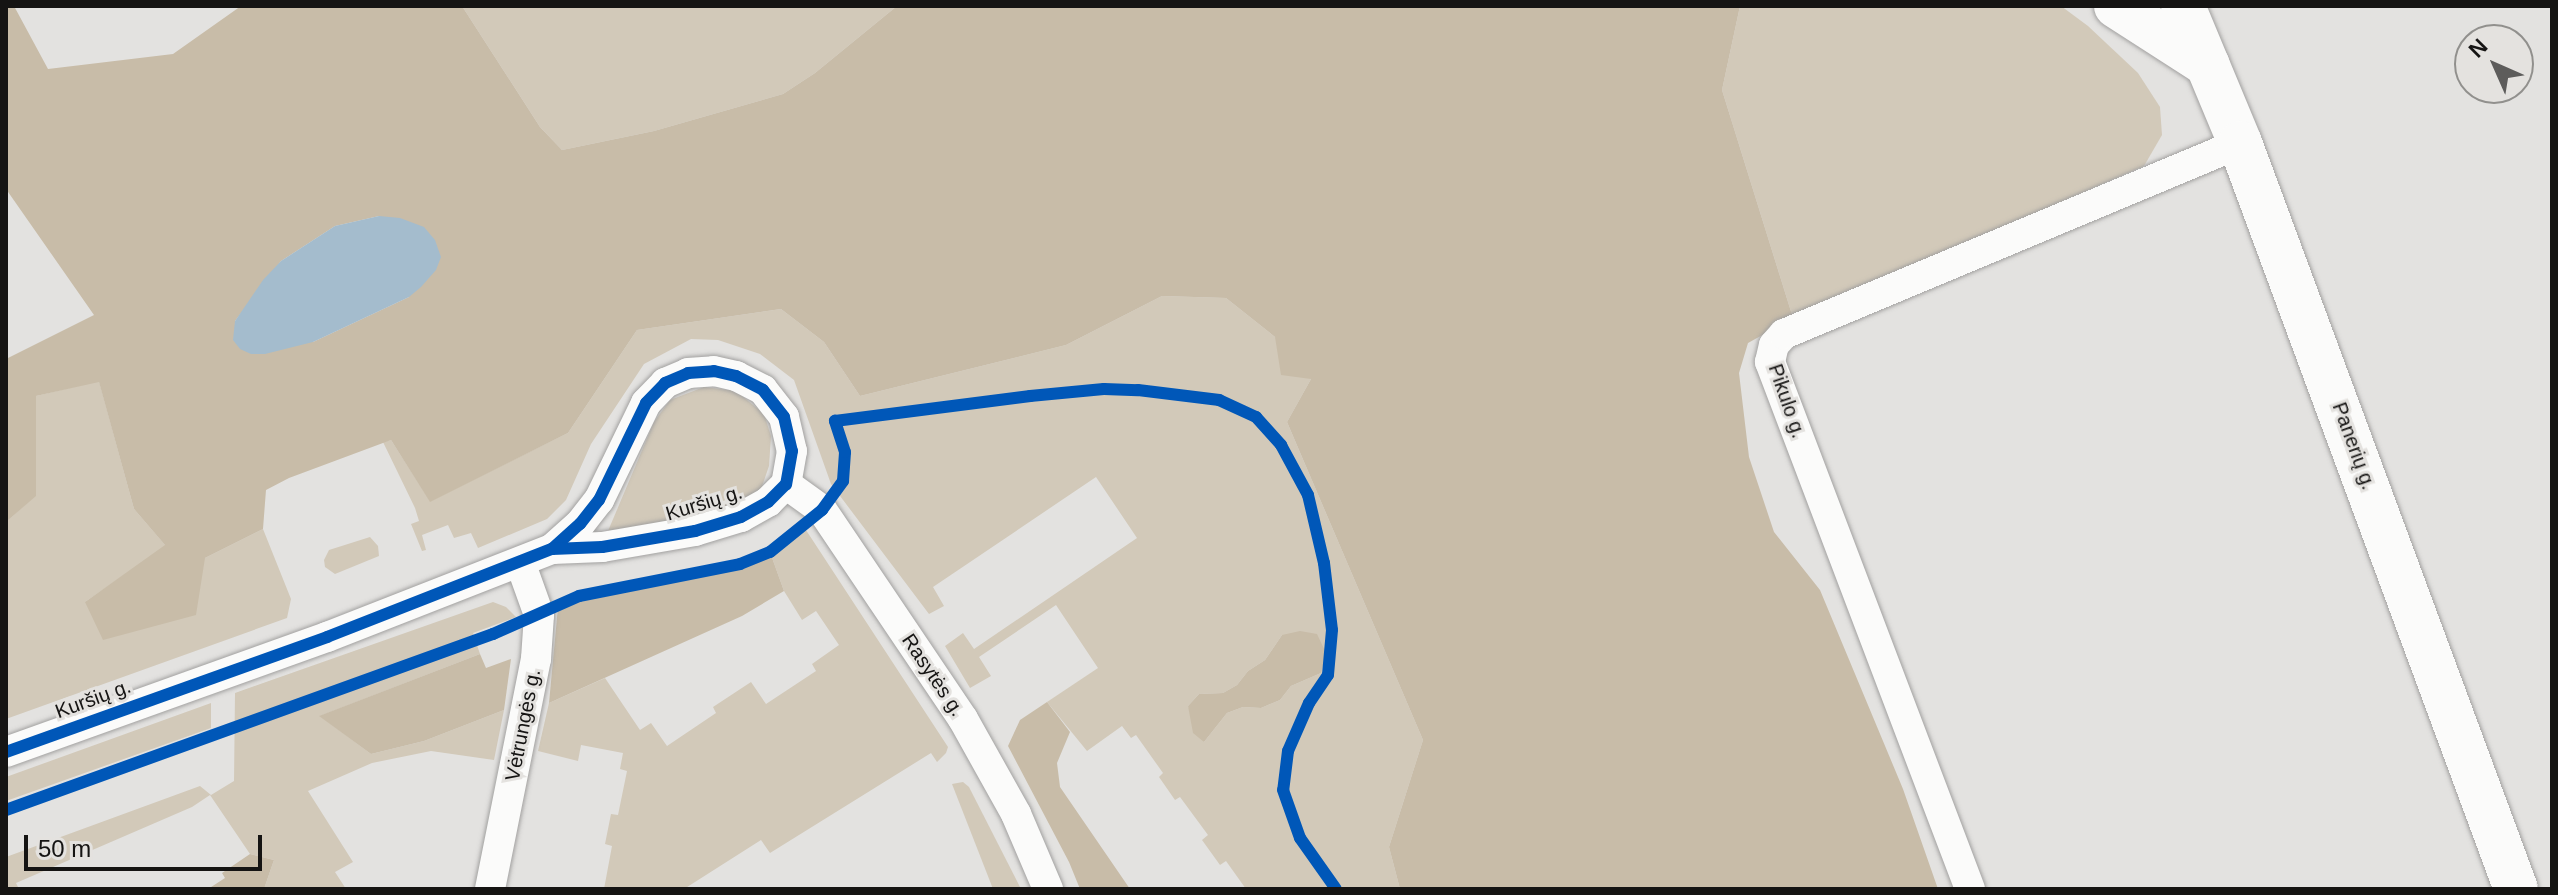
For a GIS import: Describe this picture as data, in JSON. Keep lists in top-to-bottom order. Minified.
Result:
{"streets":{"main road":["Panerių g."],"street":["Pikulo g.","Kuršių g.","Rasytės g.","Vėtrungės g."]},"crossings":[["Pikulo g.","Panerių g."],["Kuršių g.","Rasytės g."],["Kuršių g.","Vėtrungės g."]],"scale_bar":"50 m","north":"top left"}
